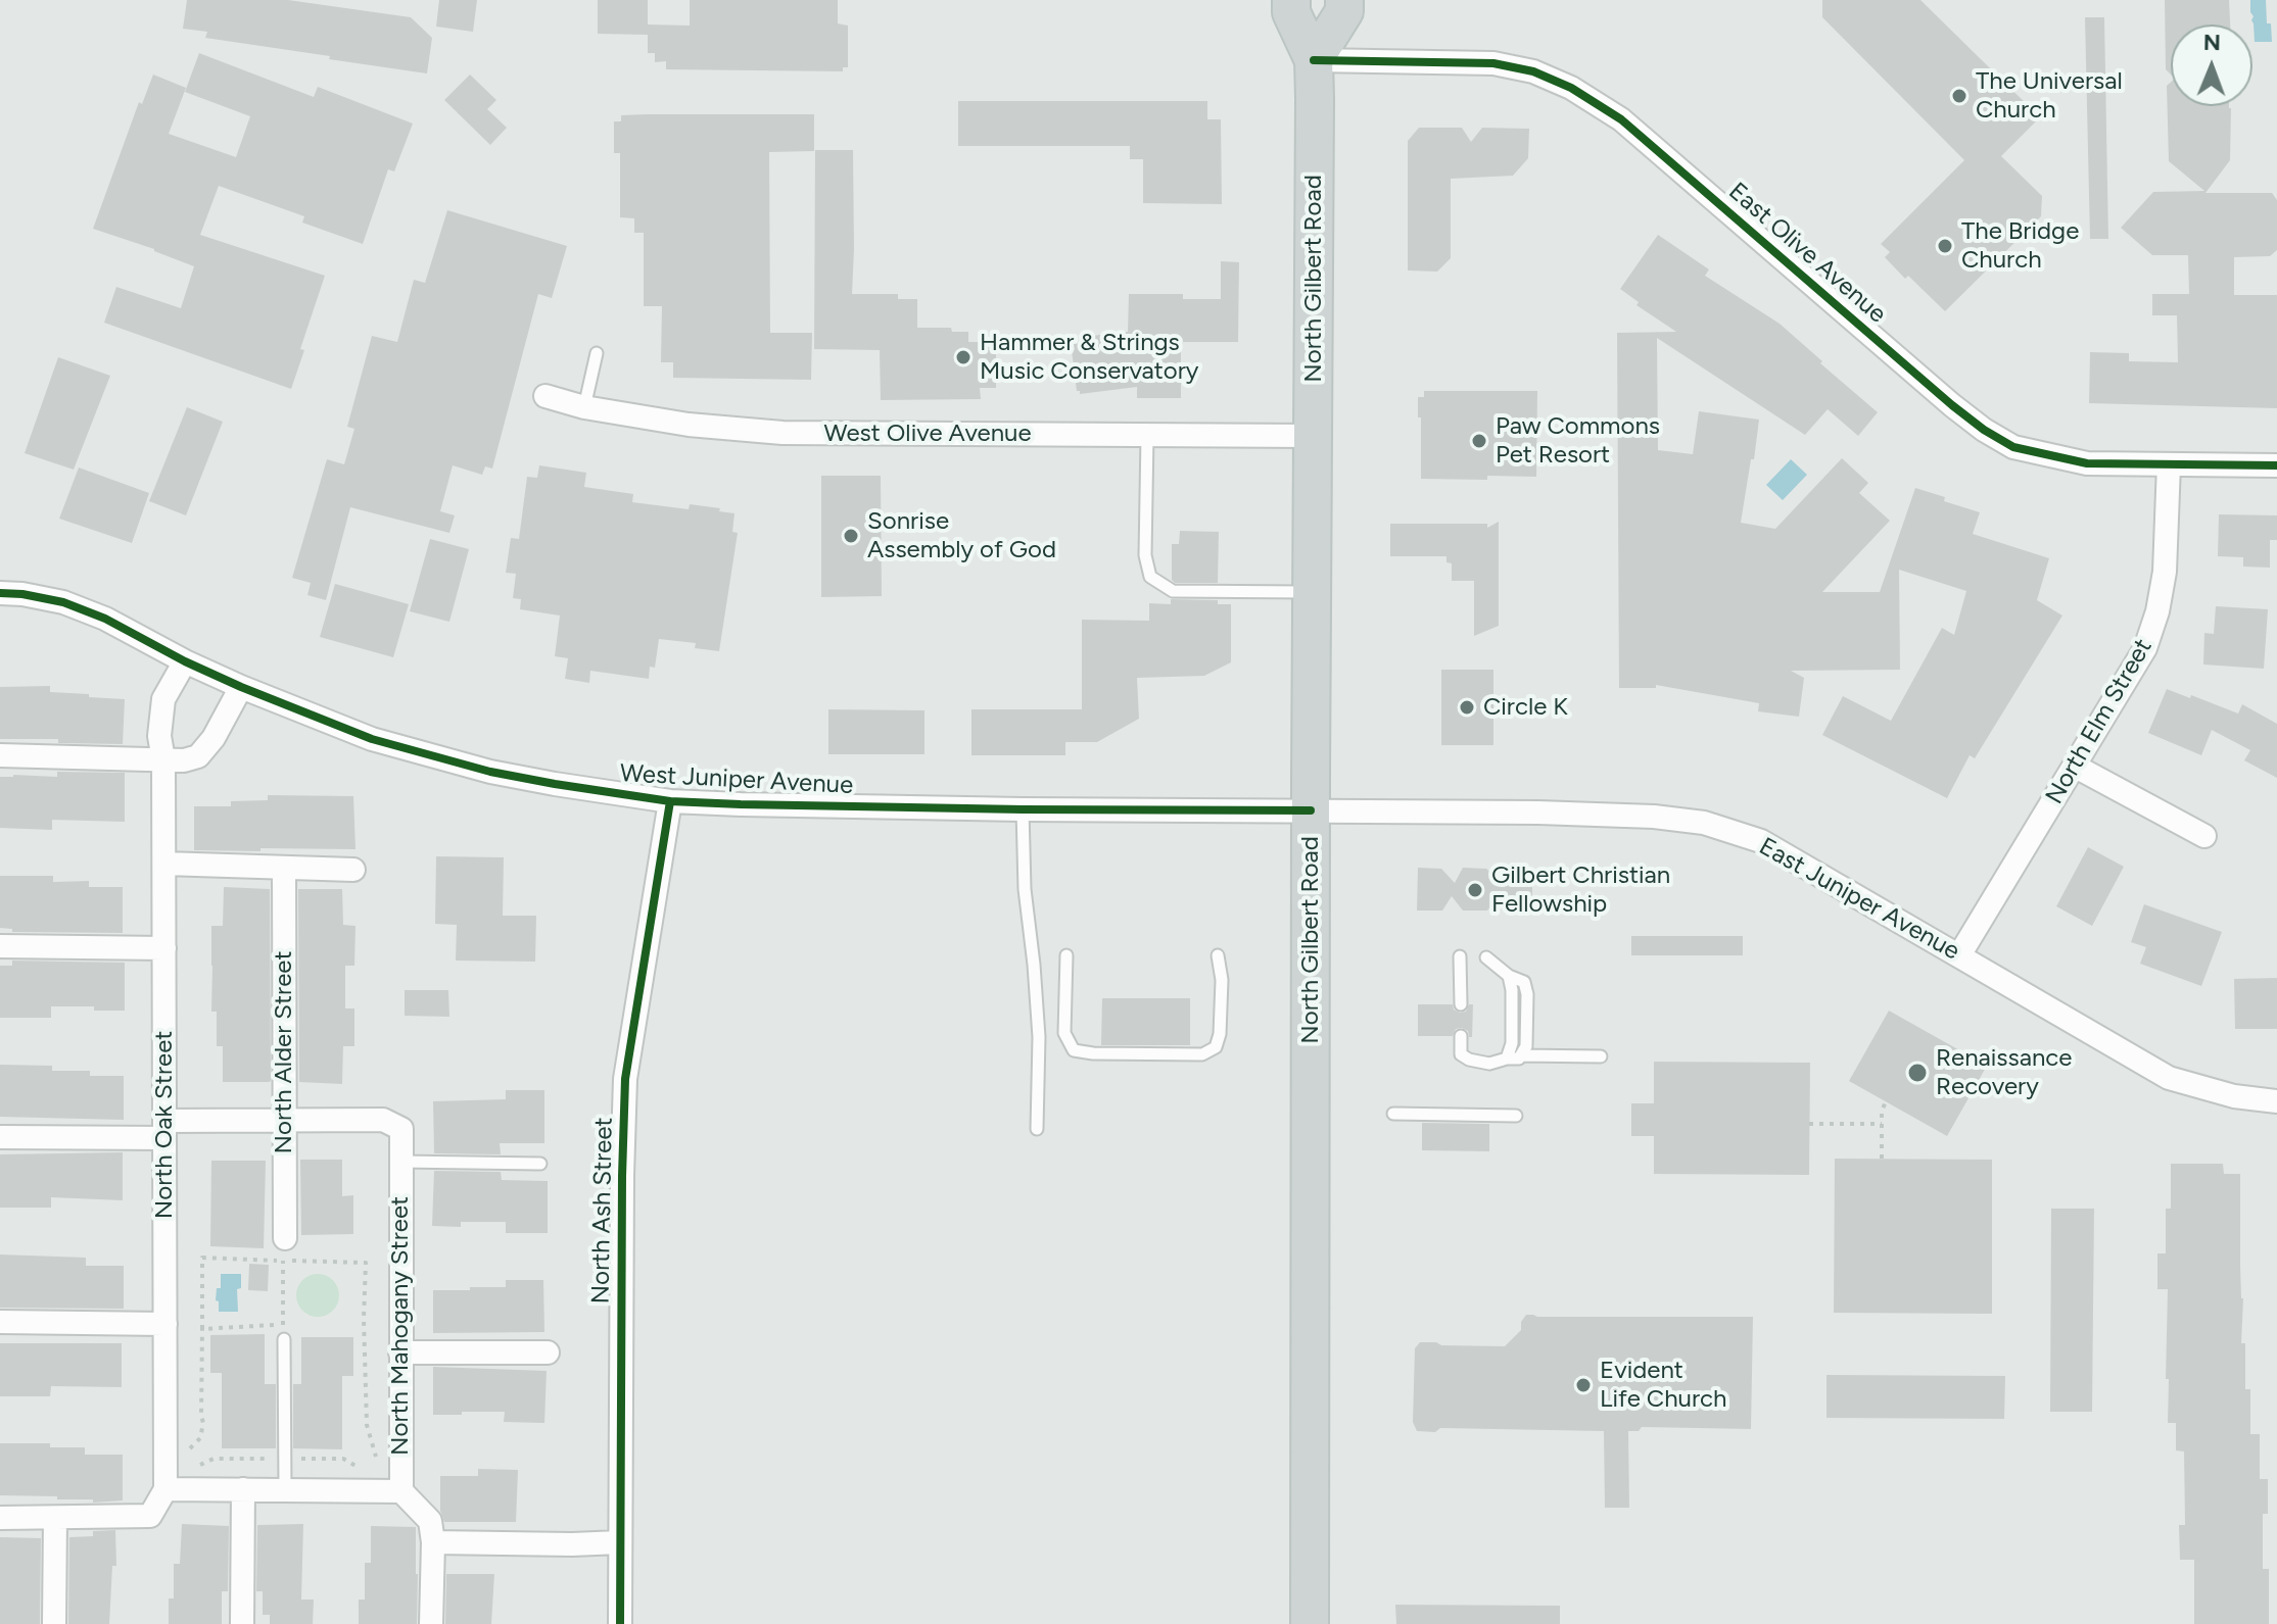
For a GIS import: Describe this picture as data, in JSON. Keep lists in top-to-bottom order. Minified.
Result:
{"streets":{"main road":["North Gilbert Road"],"street":["East Olive Avenue","West Olive Avenue","North Elm Street","West Juniper Avenue","East Juniper Avenue","North Alder Street","North Oak Street","North Ash Street","North Mahogany Street"]},"crossings":[["East Olive Avenue","North Gilbert Road"],["East Olive Avenue","North Elm Street"],["North Gilbert Road","West Olive Avenue"],["North Gilbert Road","West Juniper Avenue"],["North Gilbert Road","East Juniper Avenue"],["North Elm Street","East Juniper Avenue"],["West Juniper Avenue","East Juniper Avenue"],["West Juniper Avenue","North Oak Street"],["West Juniper Avenue","North Ash Street"],["North Alder Street","North Mahogany Street"]],"places":["The Universal Church","The Bridge Church","Hammer & Strings Music Conservatory","Paw Commons Pet Resort","Sonrise Assembly of God","Circle K","Gilbert Christian Fellowship","Renaissance Recovery","Evident Life Church"],"north":"top"}
